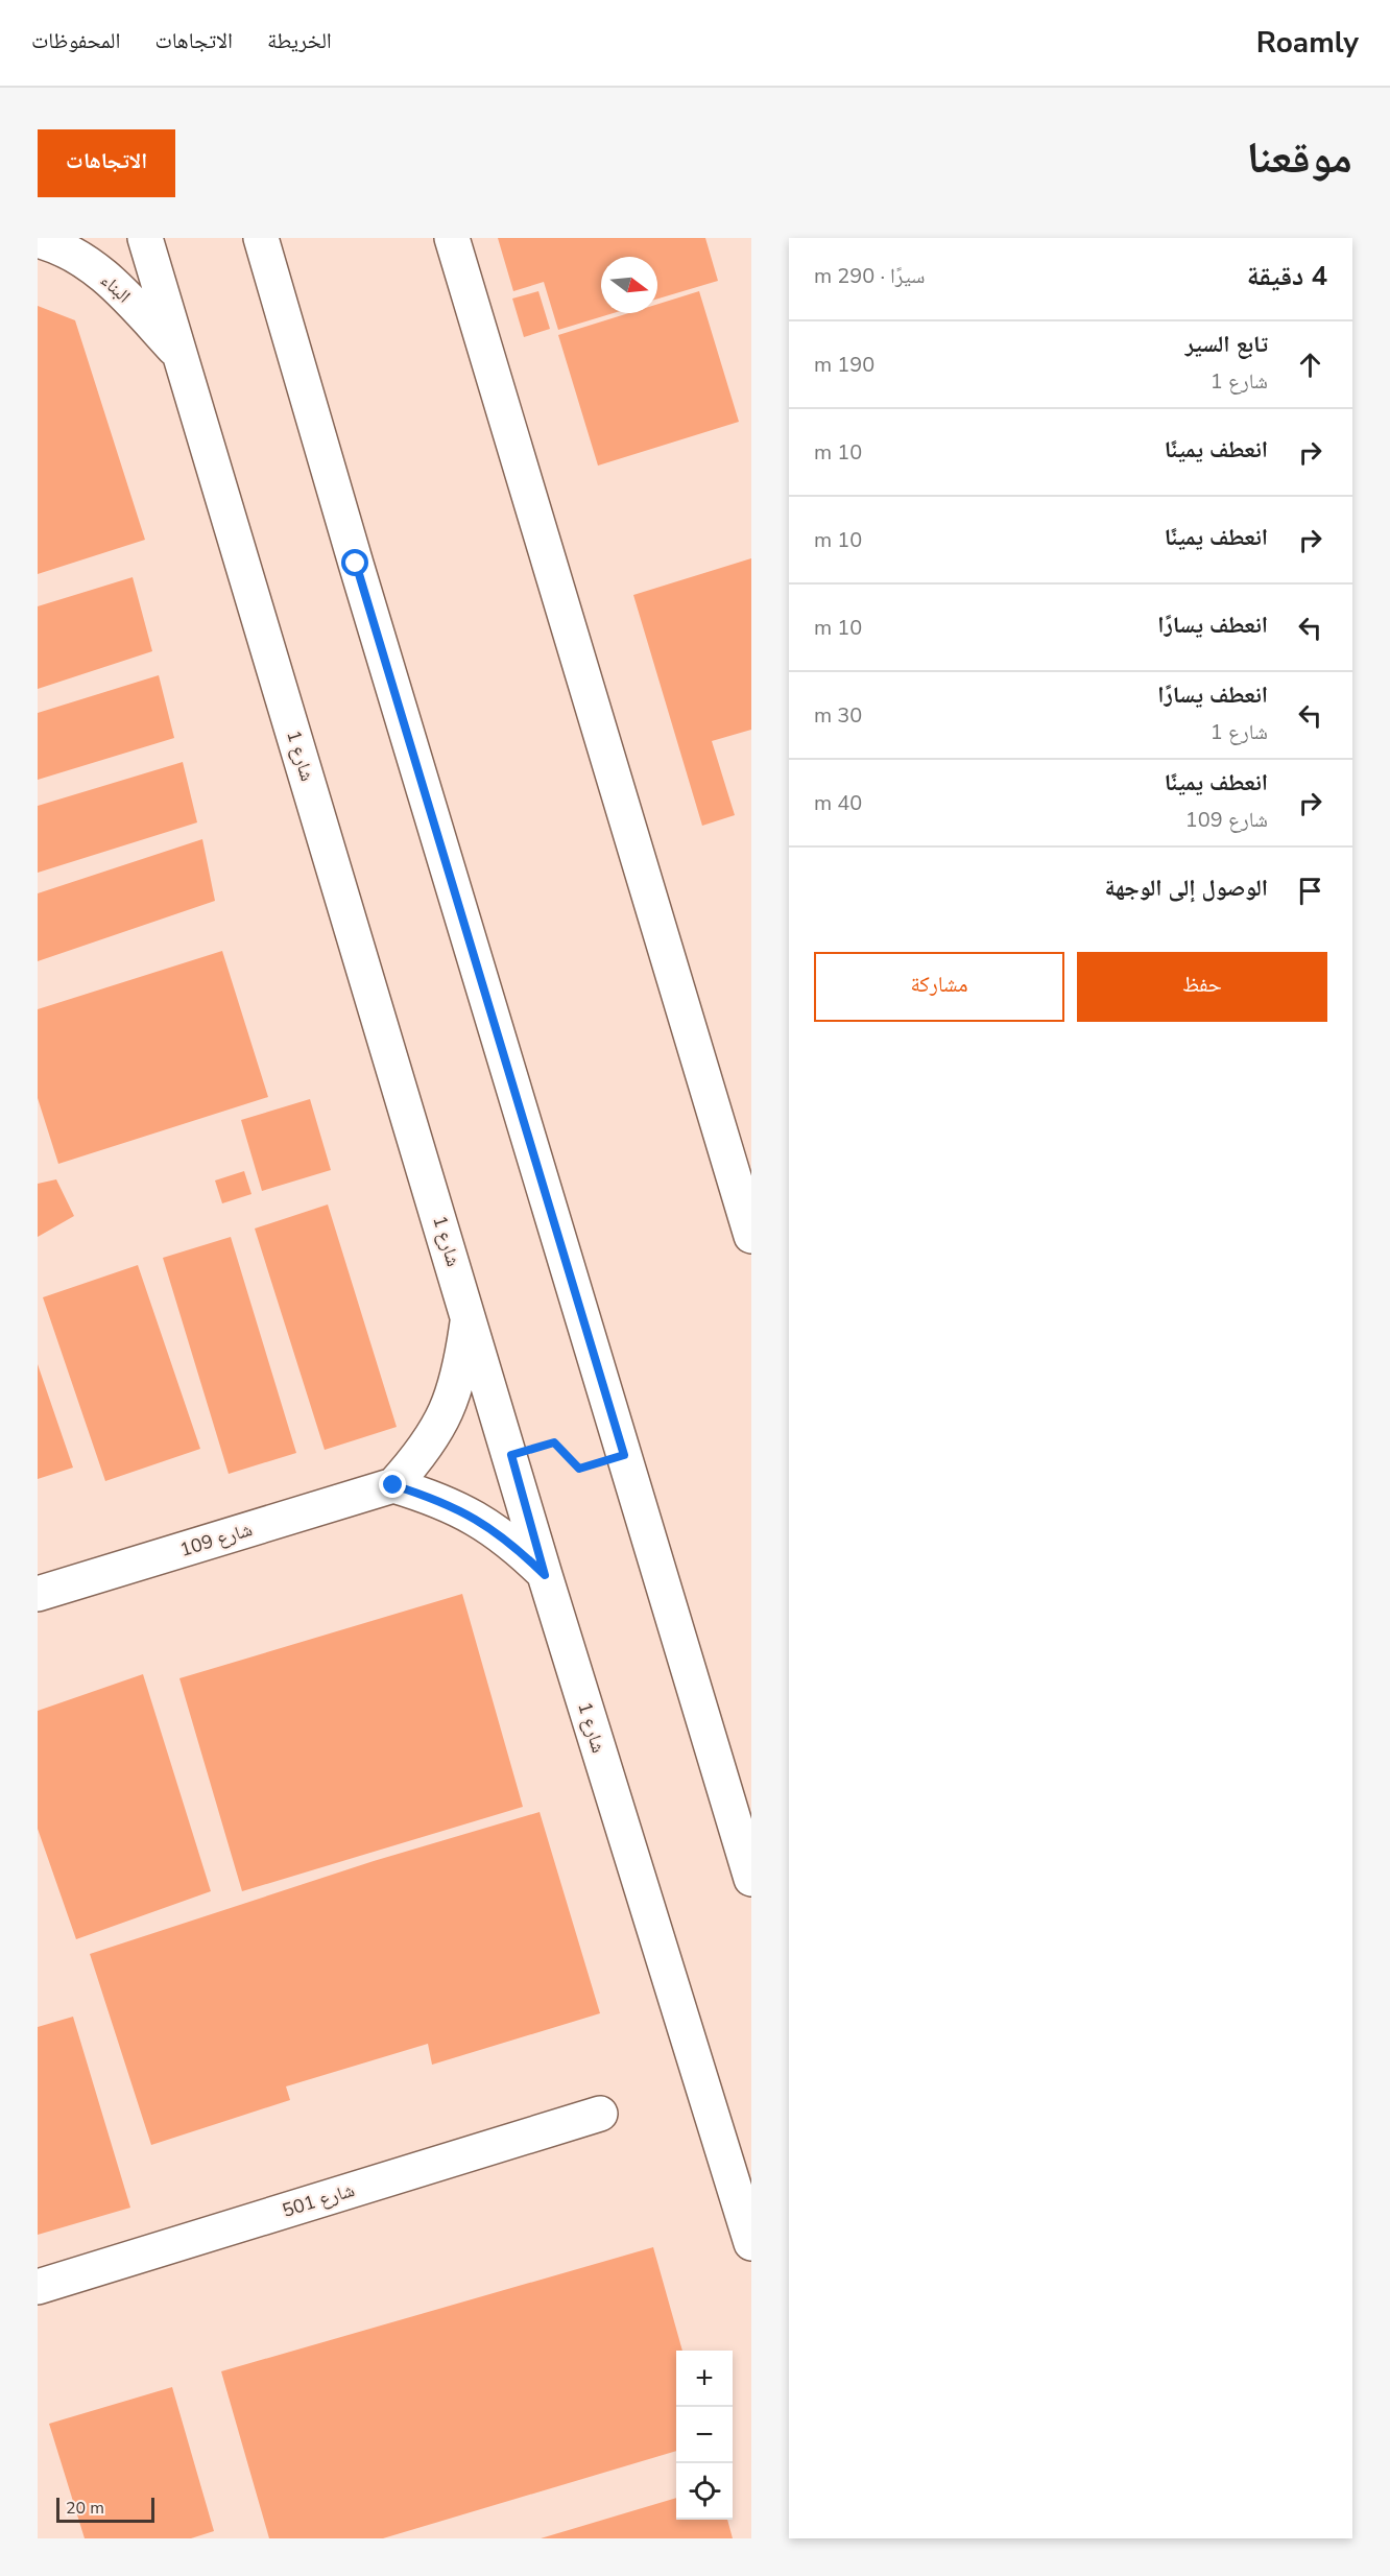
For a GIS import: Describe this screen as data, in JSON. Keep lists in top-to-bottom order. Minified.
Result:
{"streets":{"street":["البناء","شارع 1","شارع 109","شارع 501"]},"crossings":[["البناء","شارع 1"]],"scale_bar":"20 m","north":"right","page":{"header":"Roamly","nav":["الخريطة","الاتجاهات","المحفوظات"],"title":"موقعنا","buttons":["الاتجاهات",["حفظ","مشاركة"]],"heading":["4 دقيقة","سيرًا · 290 m"],"list":[["تابع السير","شارع 1","190 m"],["انعطف يمينًا","10 m"],["انعطف يمينًا","10 m"],["انعطف يسارًا","10 m"],["انعطف يسارًا","شارع 1","30 m"],["انعطف يمينًا","شارع 109","40 m"],"الوصول إلى الوجهة"],"map_buttons":["+","−"],"scale":"20 m"}}
